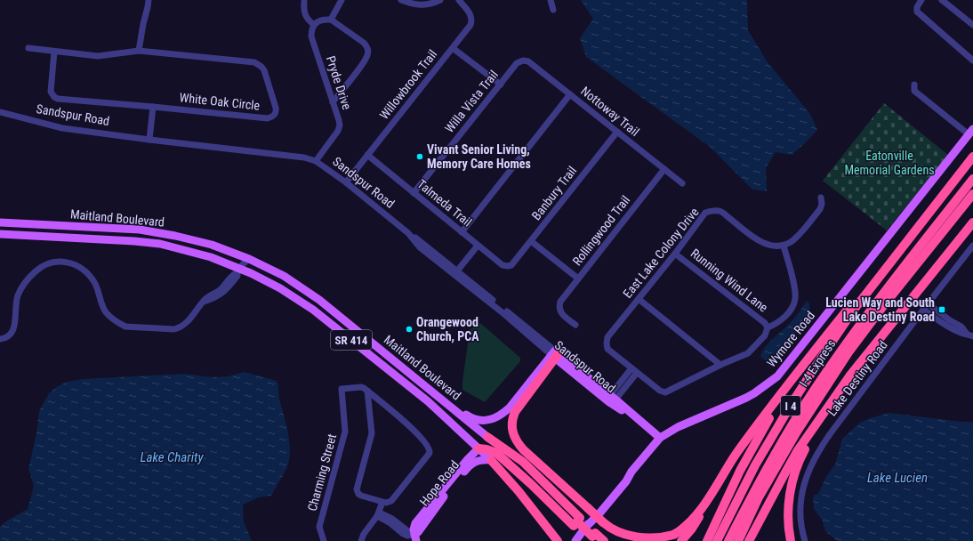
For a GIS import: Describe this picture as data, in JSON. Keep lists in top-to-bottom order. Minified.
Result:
{"streets":{"highway":["Maitland Boulevard","SR 414","I-4 Express","I 4"],"main road":["Sandspur Road","Wymore Road","Hope Road"],"street":["Pryde Drive","Willowbrook Trail","White Oak Circle","Willa Vista Trail","Nottoway Trail","Banbury Trail","Talmeda Trail","Rollingwood Trail","East Lake Colony Drive","Running Wind Lane","Lake Destiny Road","Charming Street"]},"crossings":[["Pryde Drive","Sandspur Road"],["Willowbrook Trail","Sandspur Road"],["Willowbrook Trail","Talmeda Trail"],["Willa Vista Trail","Nottoway Trail"],["Willa Vista Trail","Talmeda Trail"],["Nottoway Trail","Banbury Trail"],["Nottoway Trail","Rollingwood Trail"],["Sandspur Road","Wymore Road"],["Banbury Trail","Talmeda Trail"],["Maitland Boulevard","Hope Road"],["East Lake Colony Drive","Running Wind Lane"]],"water":["Lake Charity","Lake Lucien"],"parks":["Eatonville Memorial Gardens"],"places":{"other":["Vivant Senior Living, Memory Care Homes","Orangewood Church, PCA"],"transit":["Lucien Way and South Lake Destiny Road"]}}
